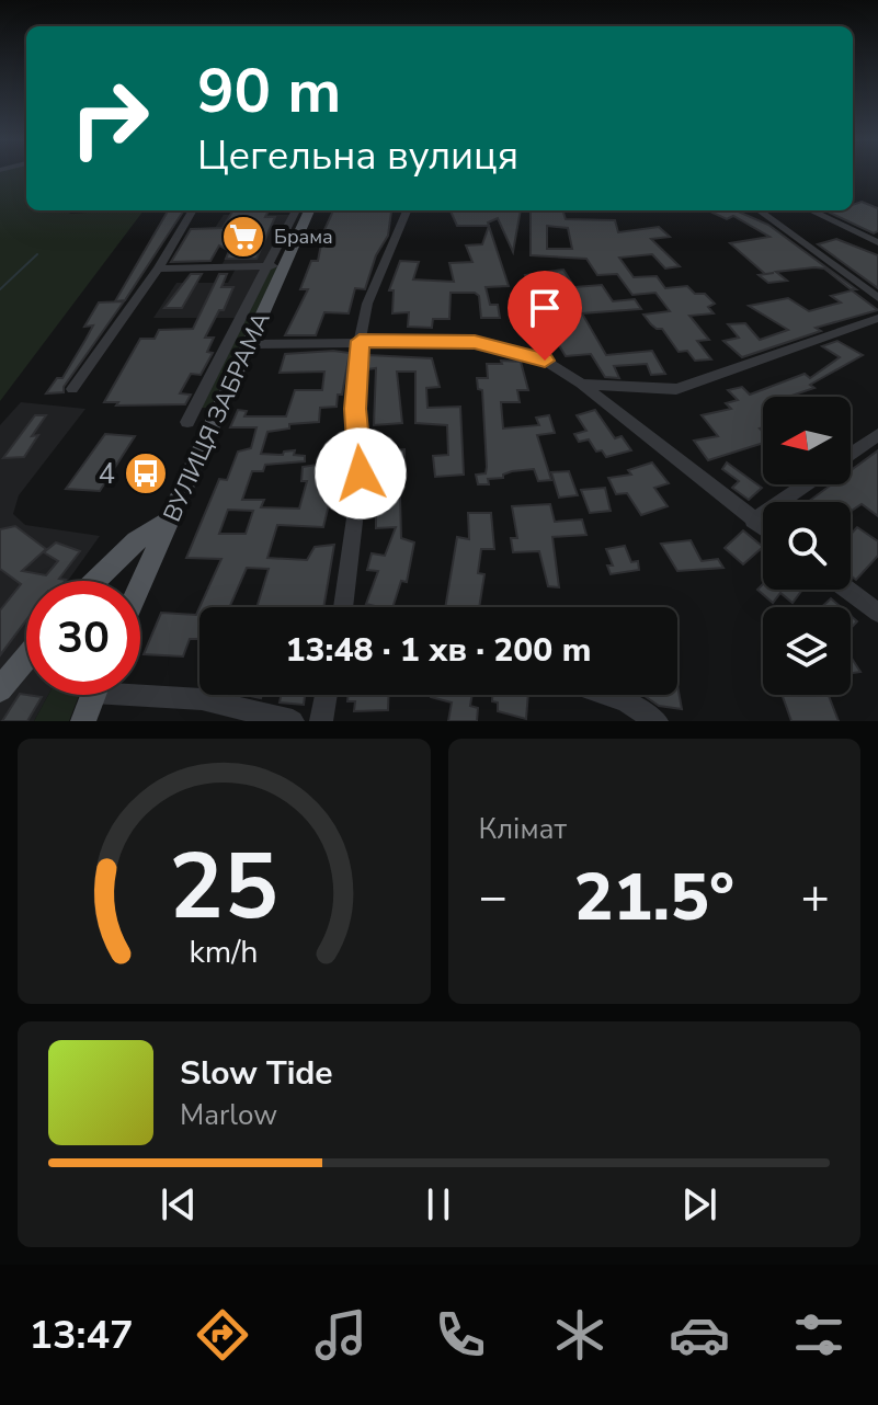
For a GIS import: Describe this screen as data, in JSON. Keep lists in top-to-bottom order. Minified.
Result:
{"streets":{"main road":["ВУЛИЦЯ ЗАБРАМА"]},"places":{"supermarket":["Брама"],"bus stop":["4"]},"north":"left","page":{"turn":["90 m","Цегельна вулиця"],"limit":"30","trip":"13:48 · 1 хв · 200 m","tile":"Клімат","heat":["−","21.5°","+"],"song":["Slow Tide","Marlow"],"tabs":"13:47","gauge":["25","km/h"]}}
